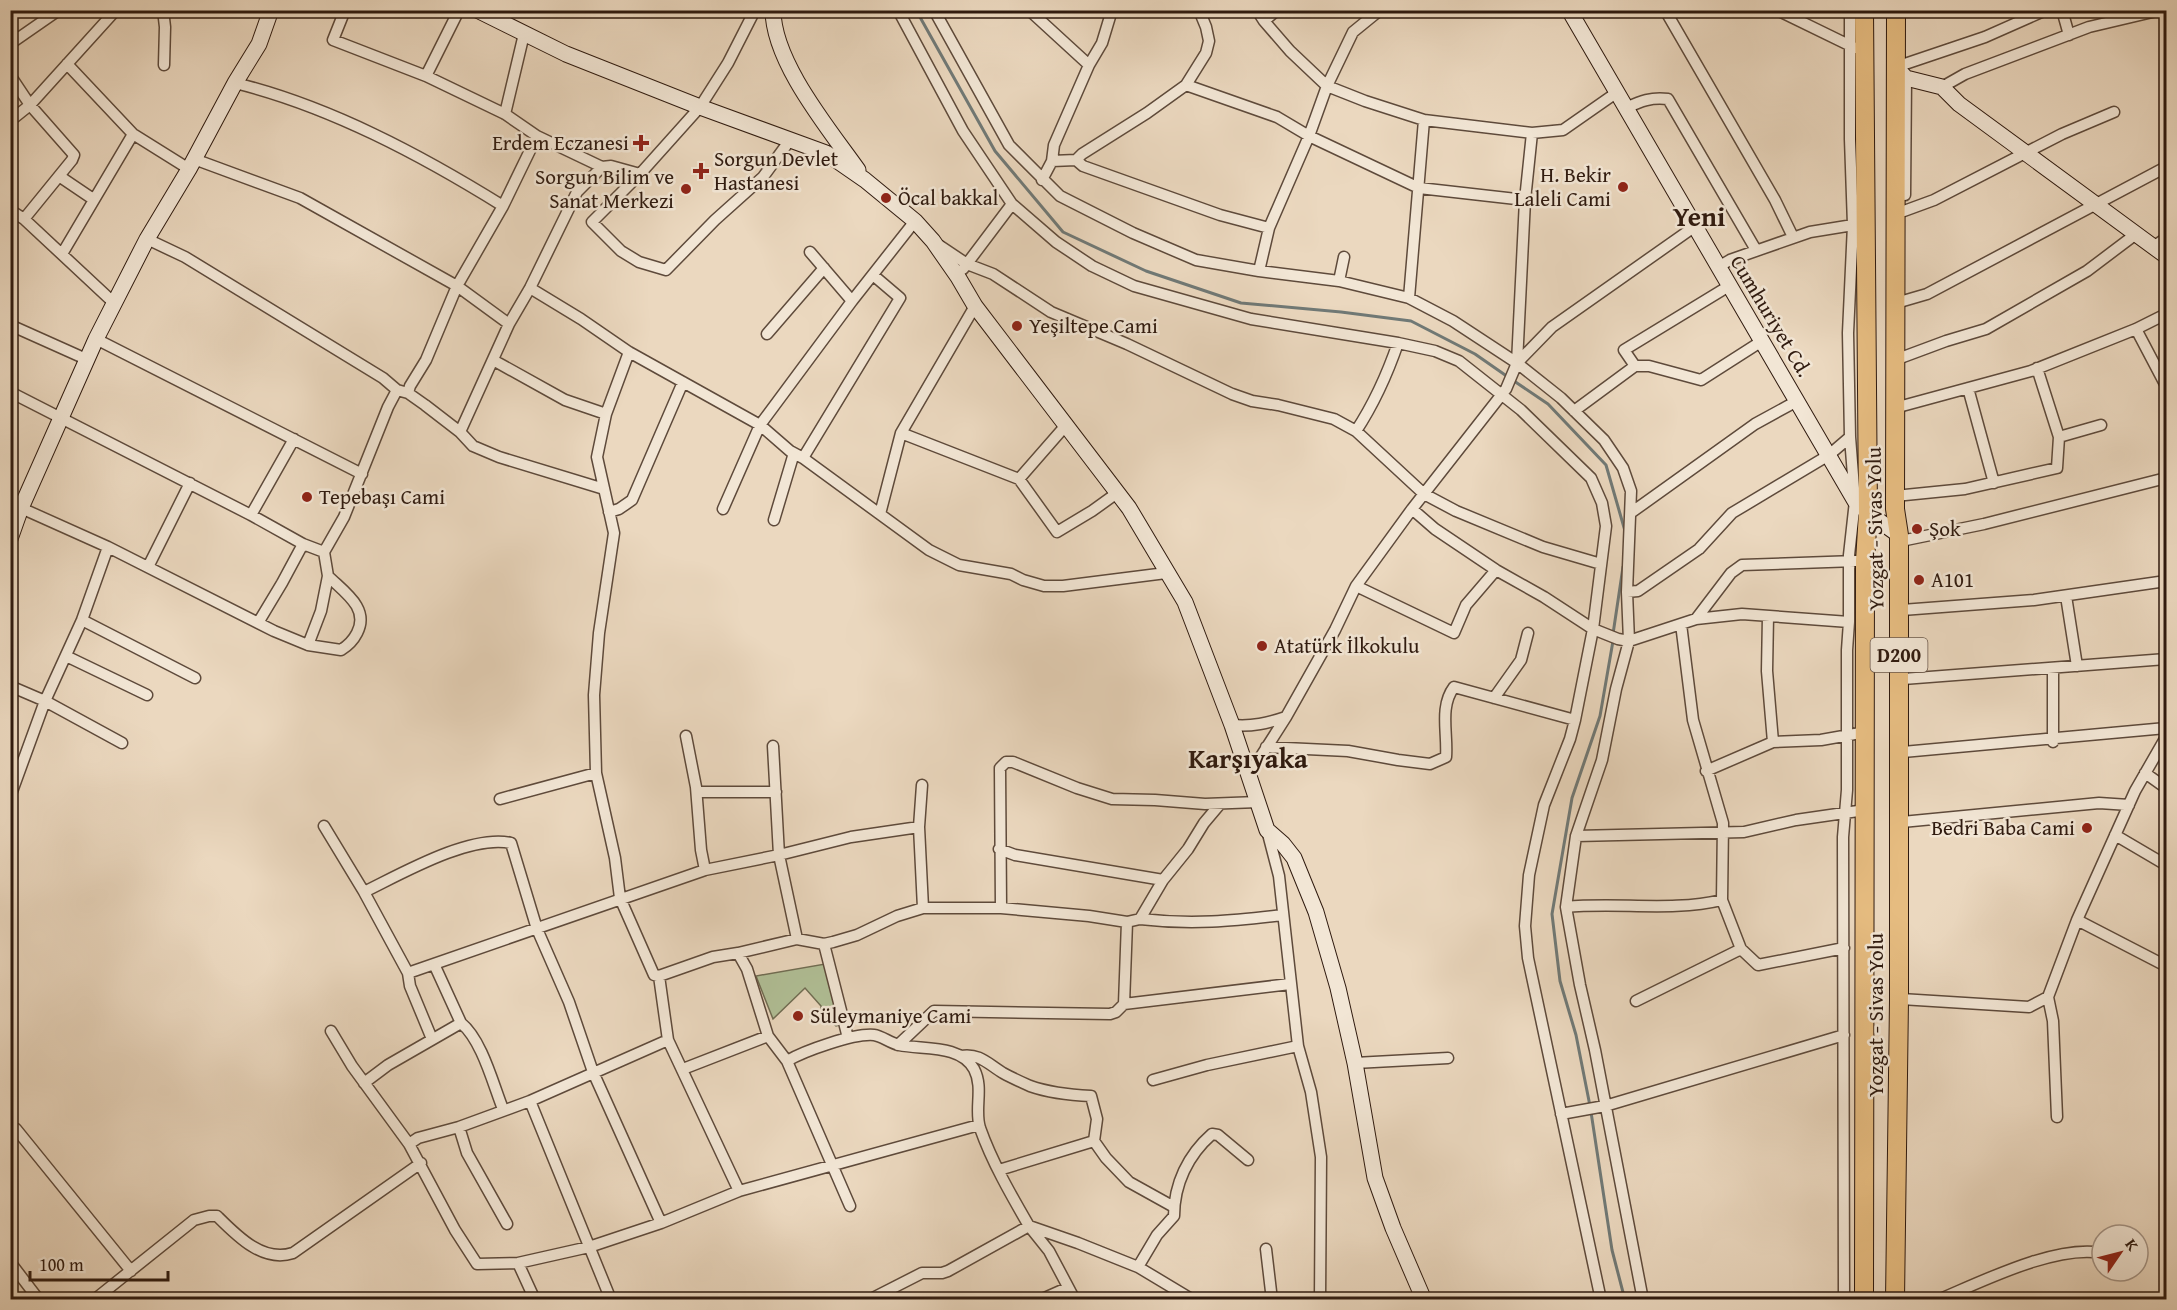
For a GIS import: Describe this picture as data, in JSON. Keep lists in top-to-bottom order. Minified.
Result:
{"streets":{"highway":["Yozgat - Sivas Yolu","D200"],"street":["Cumhuriyet Cd."]},"crossings":[["Cumhuriyet Cd.","Yozgat - Sivas Yolu"]],"districts":["Yeni","Karşıyaka"],"places":{"health":["Erdem Eczanesi","Sorgun Devlet Hastanesi"],"other":["H. Bekir Laleli Cami","Sorgun Bilim ve Sanat Merkezi","Öcal bakkal","Yeşiltepe Cami","Tepebaşı Cami","Şok","A101","Atatürk İlkokulu","Bedri Baba Cami","Süleymaniye Cami"]},"scale_bar":"100 m","north":"top right"}
